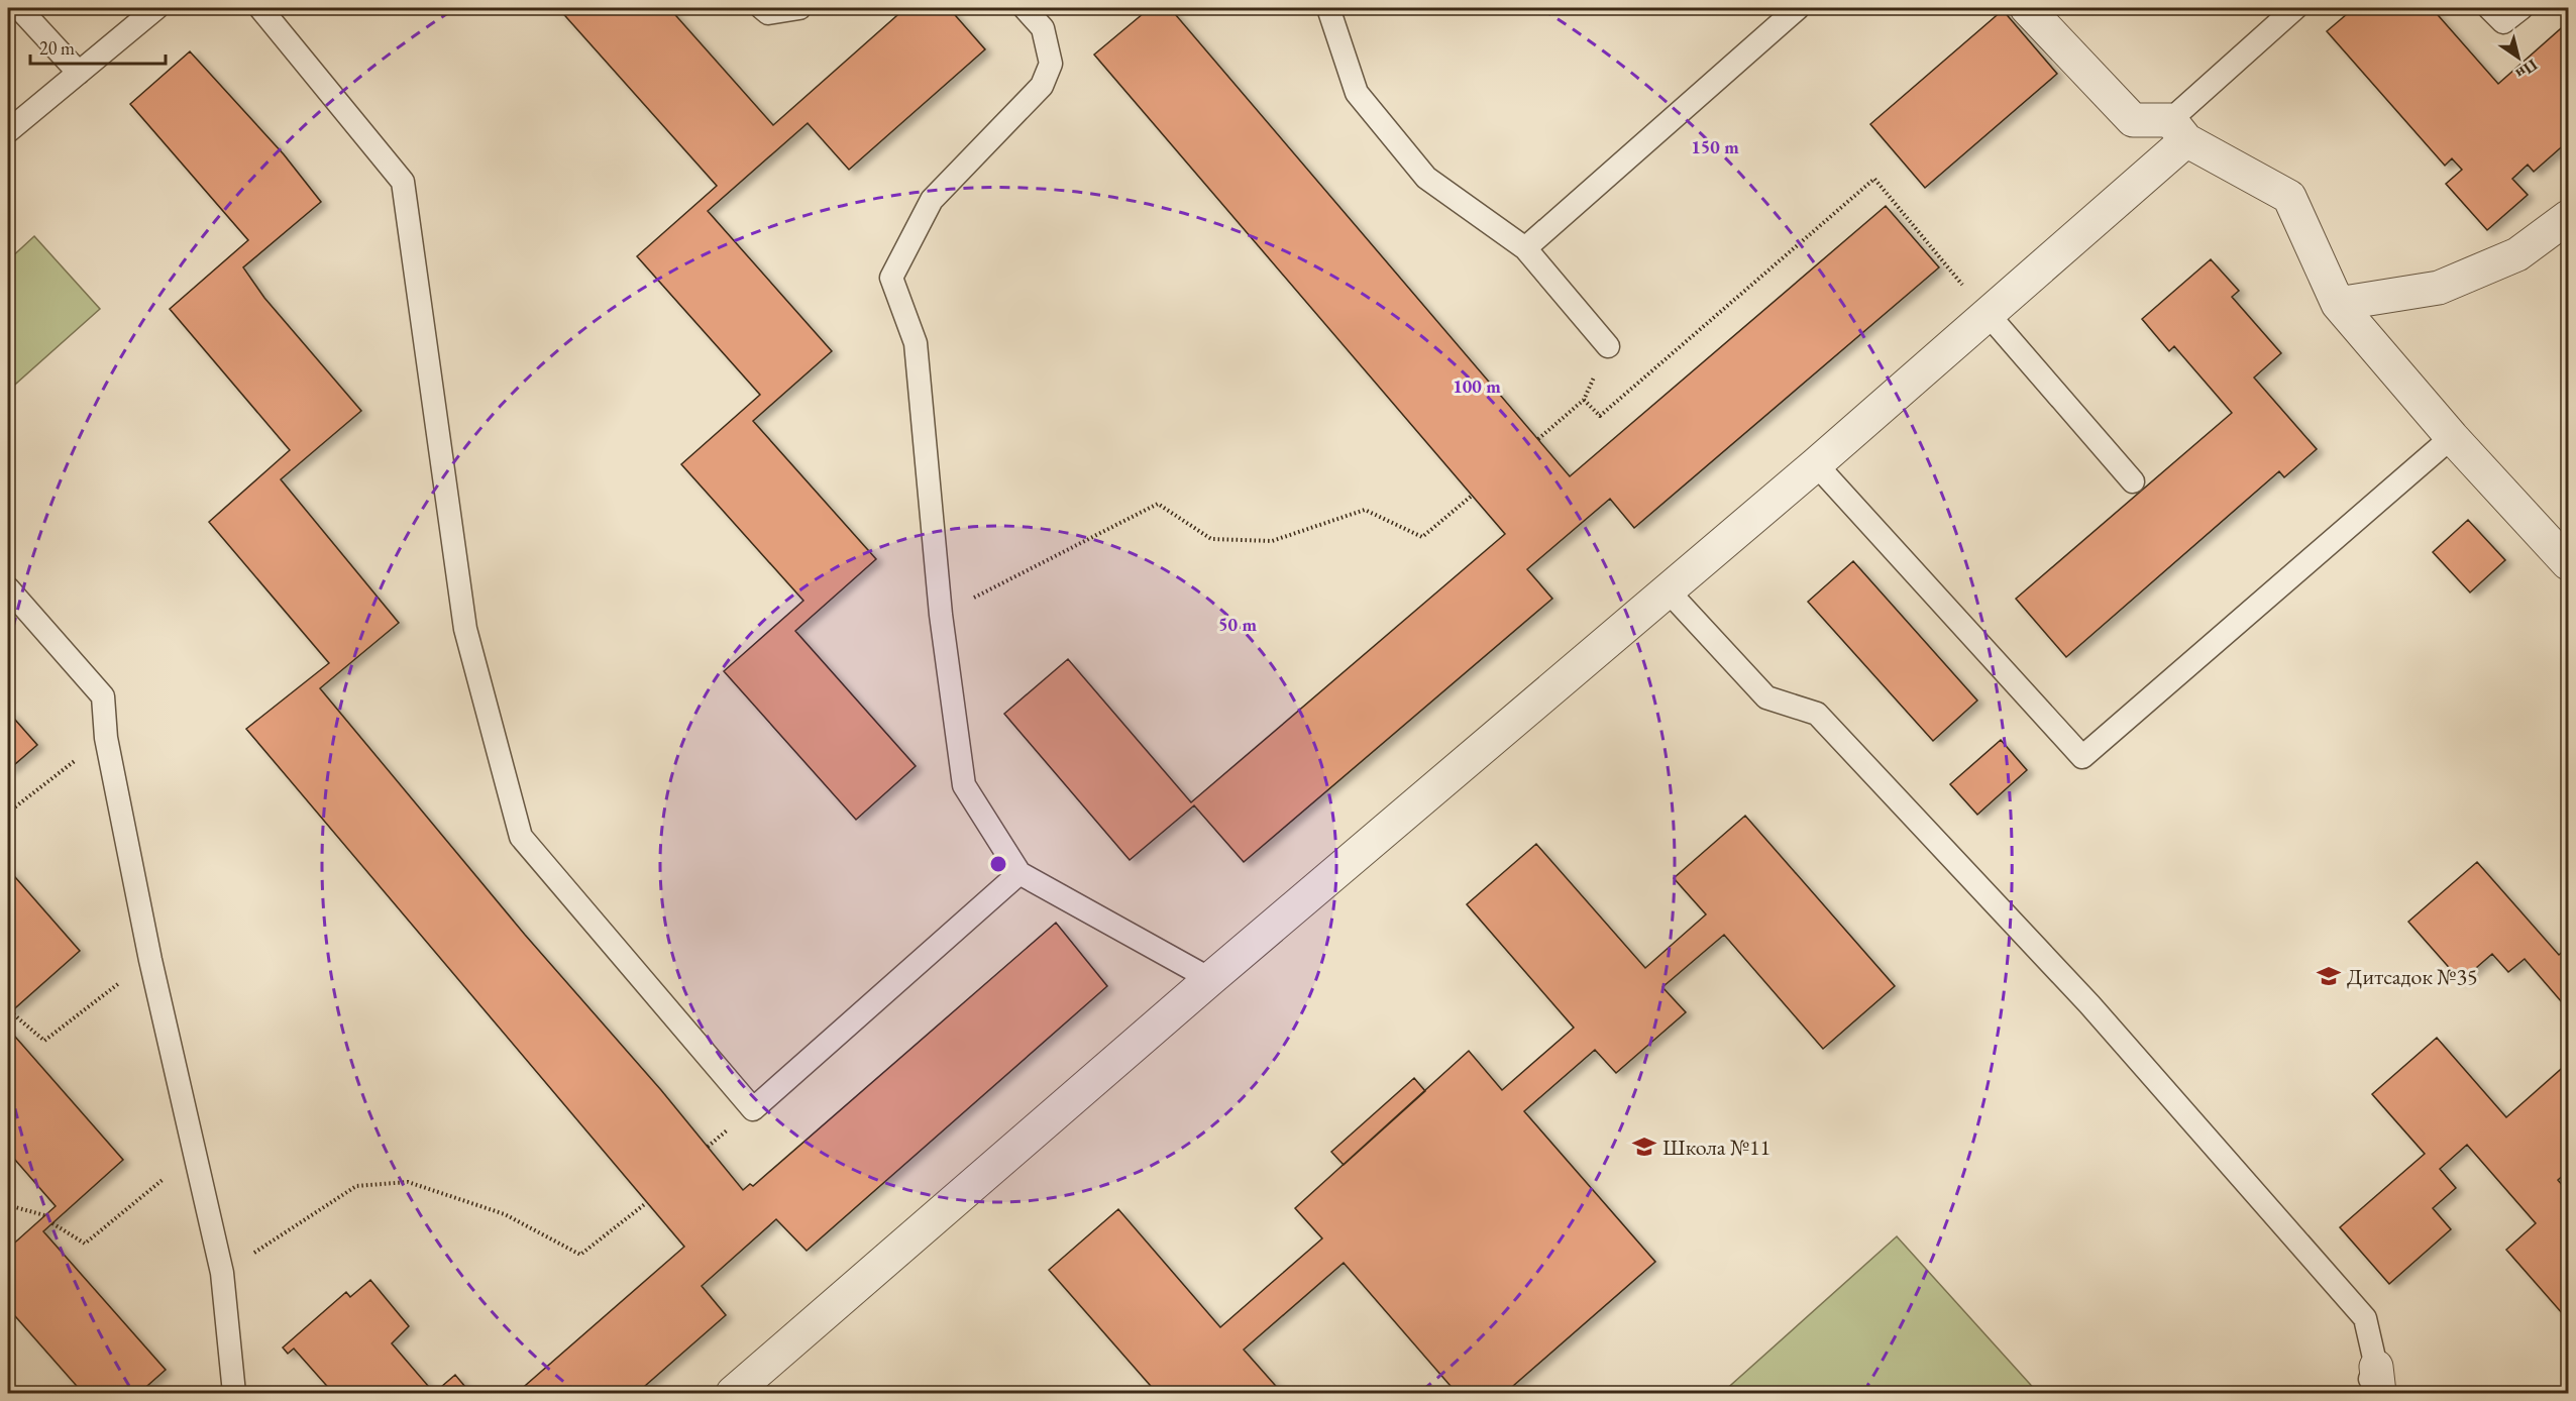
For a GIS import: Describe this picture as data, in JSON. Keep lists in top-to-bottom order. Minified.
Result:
{"places":{"school or university":["Дитсадок №35","Школа №11"]},"scale_bar":"20 m","north":"bottom right","rings":["150 m","100 m","50 m"]}
